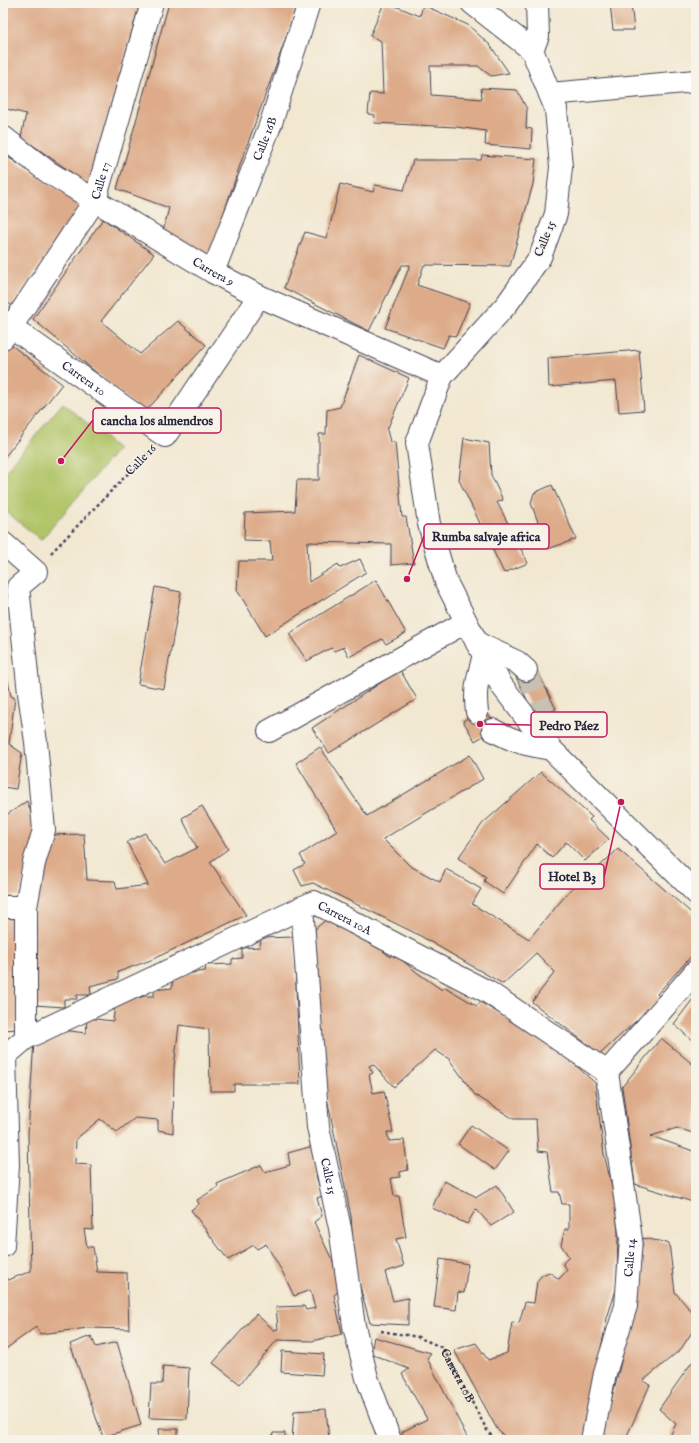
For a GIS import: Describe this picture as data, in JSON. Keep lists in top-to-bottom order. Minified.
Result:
{"streets":{"street":["Calle 16B","Calle 17","Calle 15","Carrera 9","Carrera 10","Calle 16","Carrera 10A","Calle 14"],"path":["Carrera 10B"]},"crossings":[["Calle 16B","Carrera 9"],["Calle 17","Carrera 9"],["Calle 17","Carrera 10"],["Calle 15","Carrera 9"],["Calle 15","Carrera 10A"],["Calle 15","Carrera 10B"],["Carrera 9","Calle 16"],["Carrera 10","Calle 16"],["Carrera 10A","Calle 14"]],"places":["cancha los almendros","Rumba salvaje africa","Pedro Páez","Hotel B3"]}
